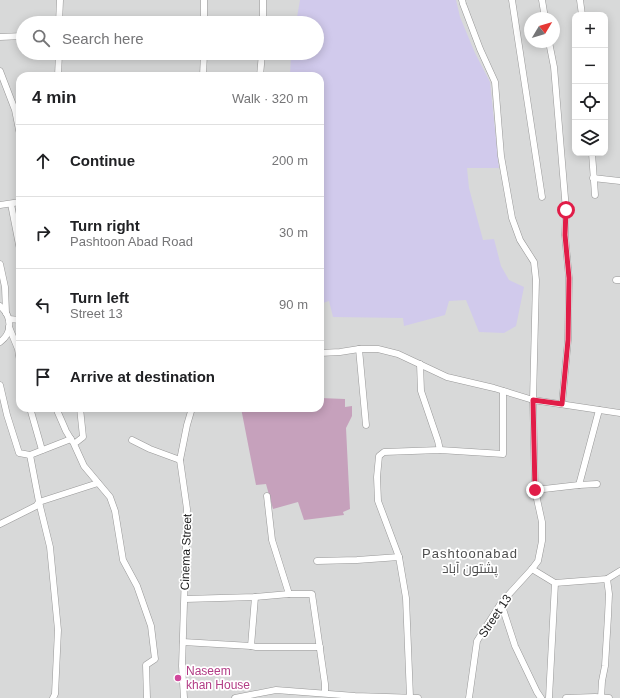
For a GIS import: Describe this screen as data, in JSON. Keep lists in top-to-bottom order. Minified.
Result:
{"streets":{"street":["Cinema Street","Street 13"]},"districts":["Pashtoonabad پشتون آباد"],"places":["Naseem khan House"],"north":"top right","page":{"map_buttons":["+","−"],"search":"Search here","heading":["4 min","Walk · 320 m"],"list":[["Continue","200 m"],["Turn right","Pashtoon Abad Road","30 m"],["Turn left","Street 13","90 m"],"Arrive at destination"]}}
